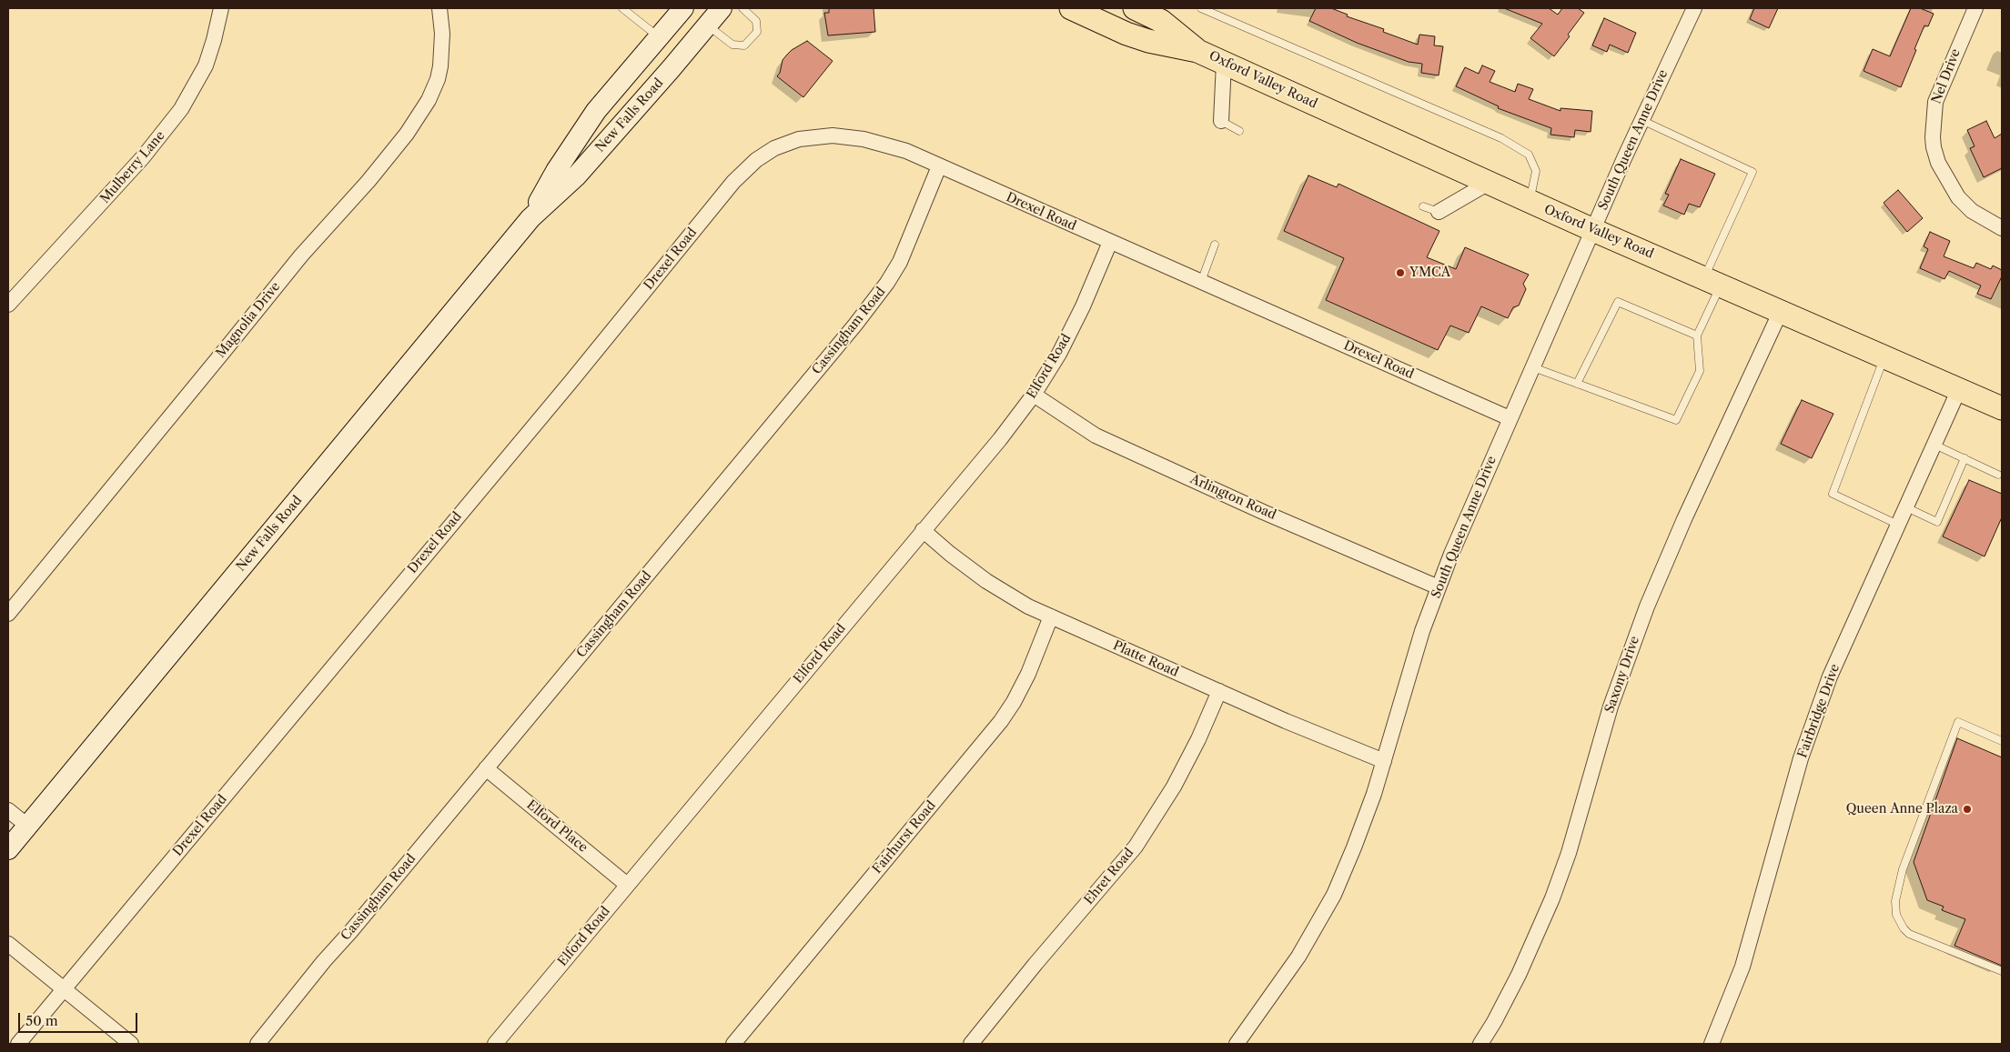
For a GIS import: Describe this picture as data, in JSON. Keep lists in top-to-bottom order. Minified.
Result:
{"streets":{"main road":["Oxford Valley Road","New Falls Road"],"street":["Nel Drive","South Queen Anne Drive","Mulberry Lane","Drexel Road","Magnolia Drive","Cassingham Road","Elford Road","Arlington Road","Platte Road","Saxony Drive","Fairbridge Drive","Elford Place","Fairhurst Road","Ehret Road"]},"crossings":[["Oxford Valley Road","South Queen Anne Drive"],["Oxford Valley Road","Saxony Drive"],["Oxford Valley Road","Fairbridge Drive"],["South Queen Anne Drive","Drexel Road"],["South Queen Anne Drive","Arlington Road"],["South Queen Anne Drive","Platte Road"],["Drexel Road","Cassingham Road"],["Drexel Road","Elford Road"],["Cassingham Road","Elford Place"],["Elford Road","Arlington Road"],["Elford Road","Platte Road"],["Elford Road","Elford Place"],["Platte Road","Fairhurst Road"],["Platte Road","Ehret Road"]],"places":["YMCA","Queen Anne Plaza"],"scale_bar":"50 m"}
